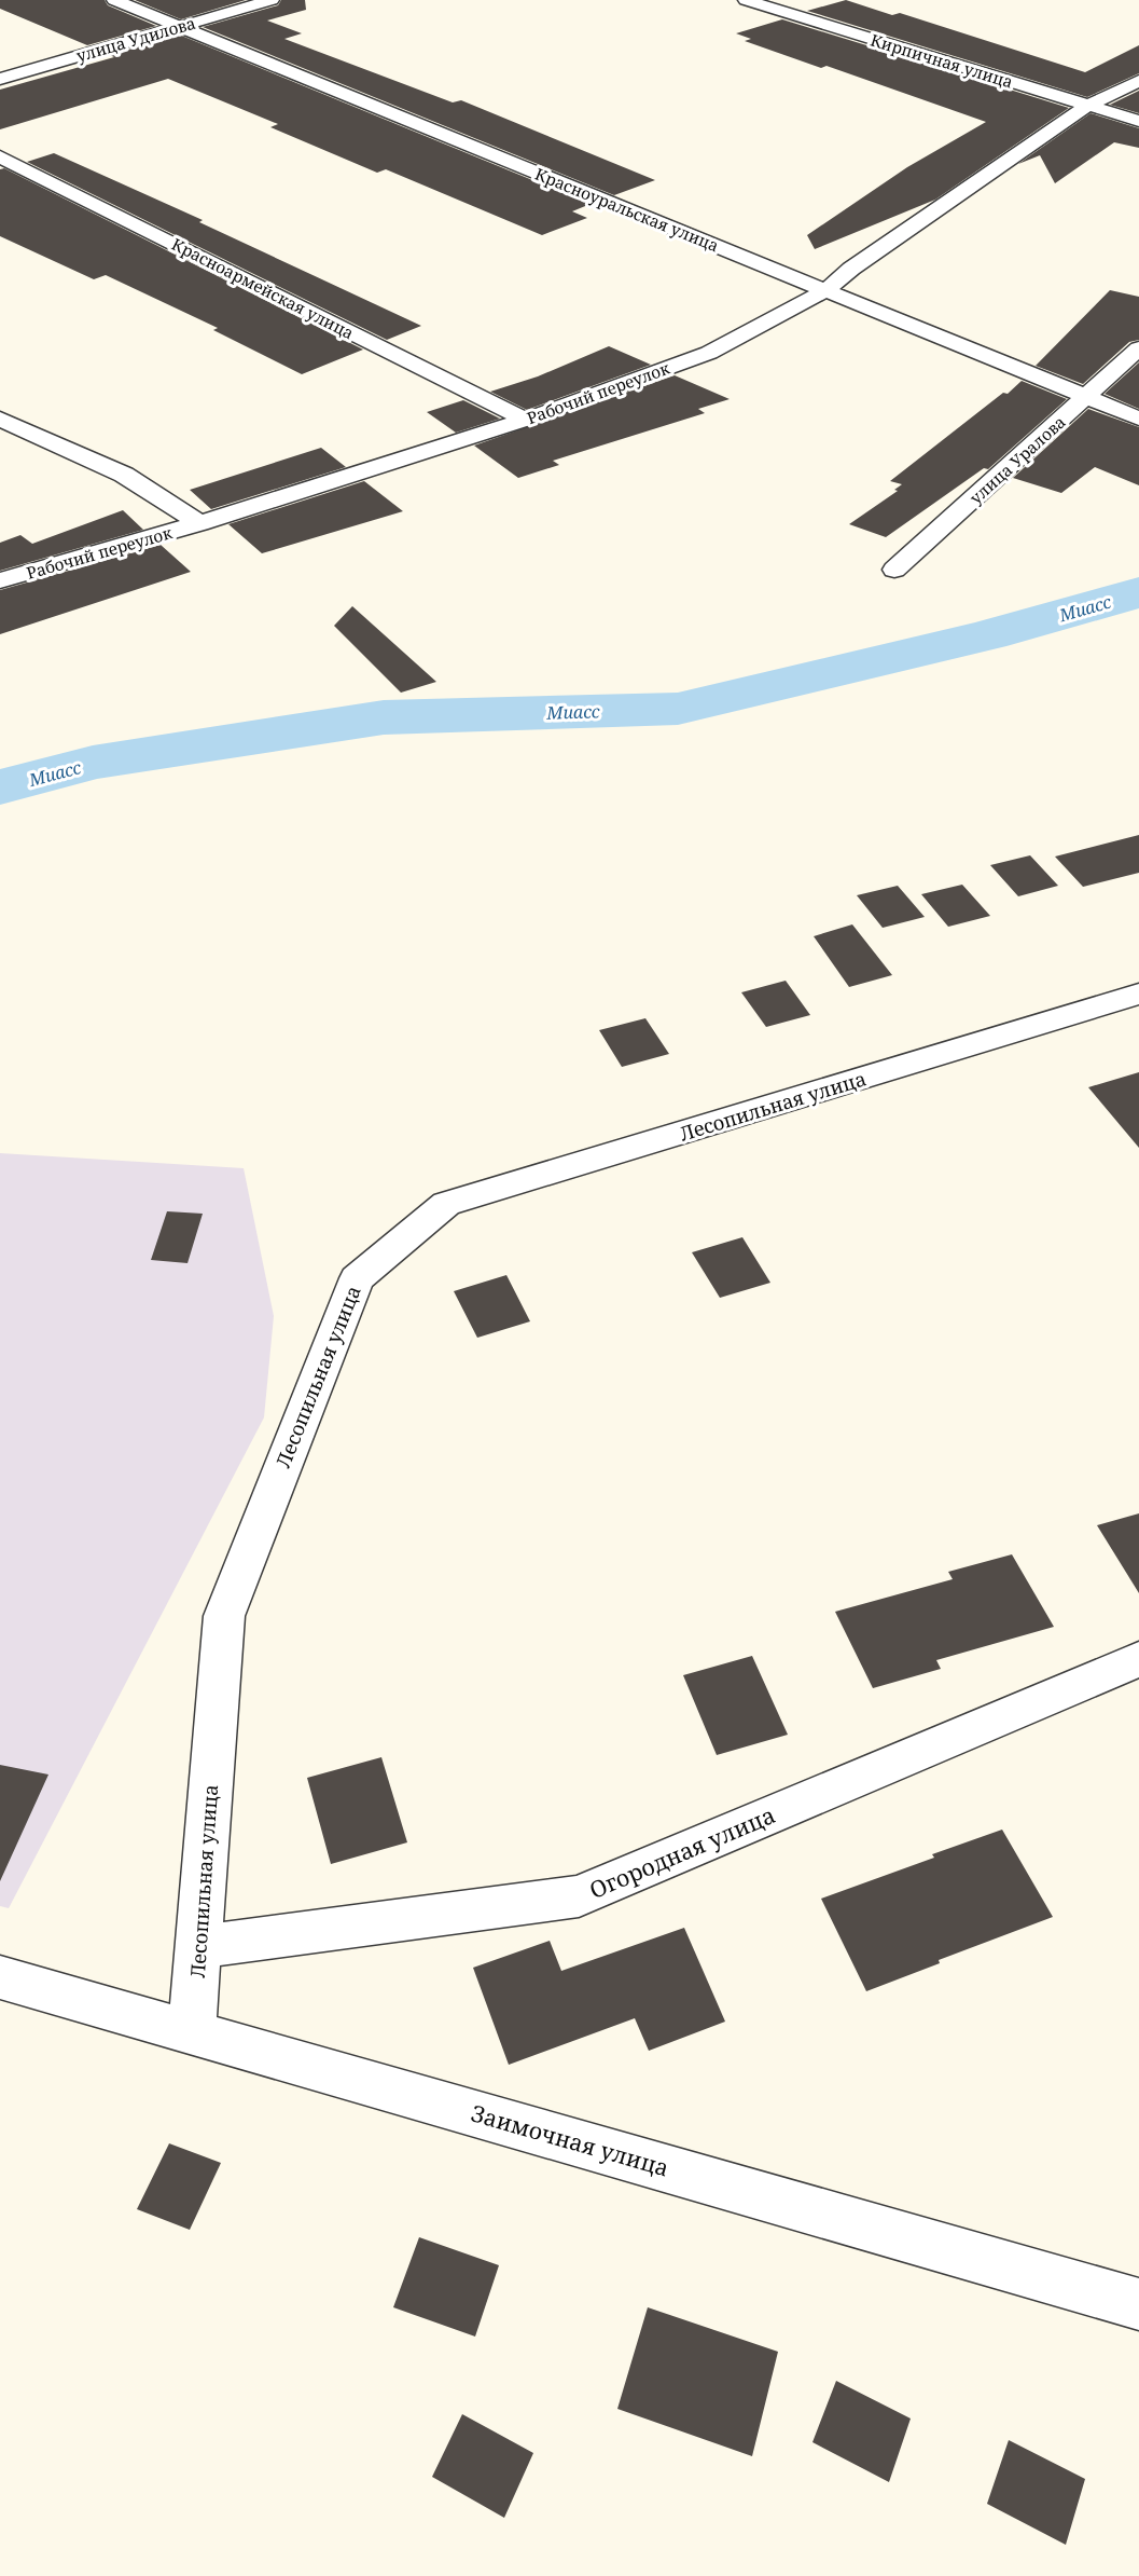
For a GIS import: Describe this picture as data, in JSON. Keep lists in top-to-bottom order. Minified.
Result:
{"streets":{"street":["улица Удилова","Кирпичная улица","Красноуральская улица","Красноармейская улица","Рабочий переулок","улица Уралова","Лесопильная улица","Огородная улица","Заимочная улица"]},"crossings":[["улица Удилова","Красноуральская улица"],["Кирпичная улица","Рабочий переулок"],["Красноуральская улица","Рабочий переулок"],["Красноуральская улица","улица Уралова"],["Красноармейская улица","Рабочий переулок"],["Лесопильная улица","Огородная улица"],["Лесопильная улица","Заимочная улица"]],"water":["Миасс"]}
